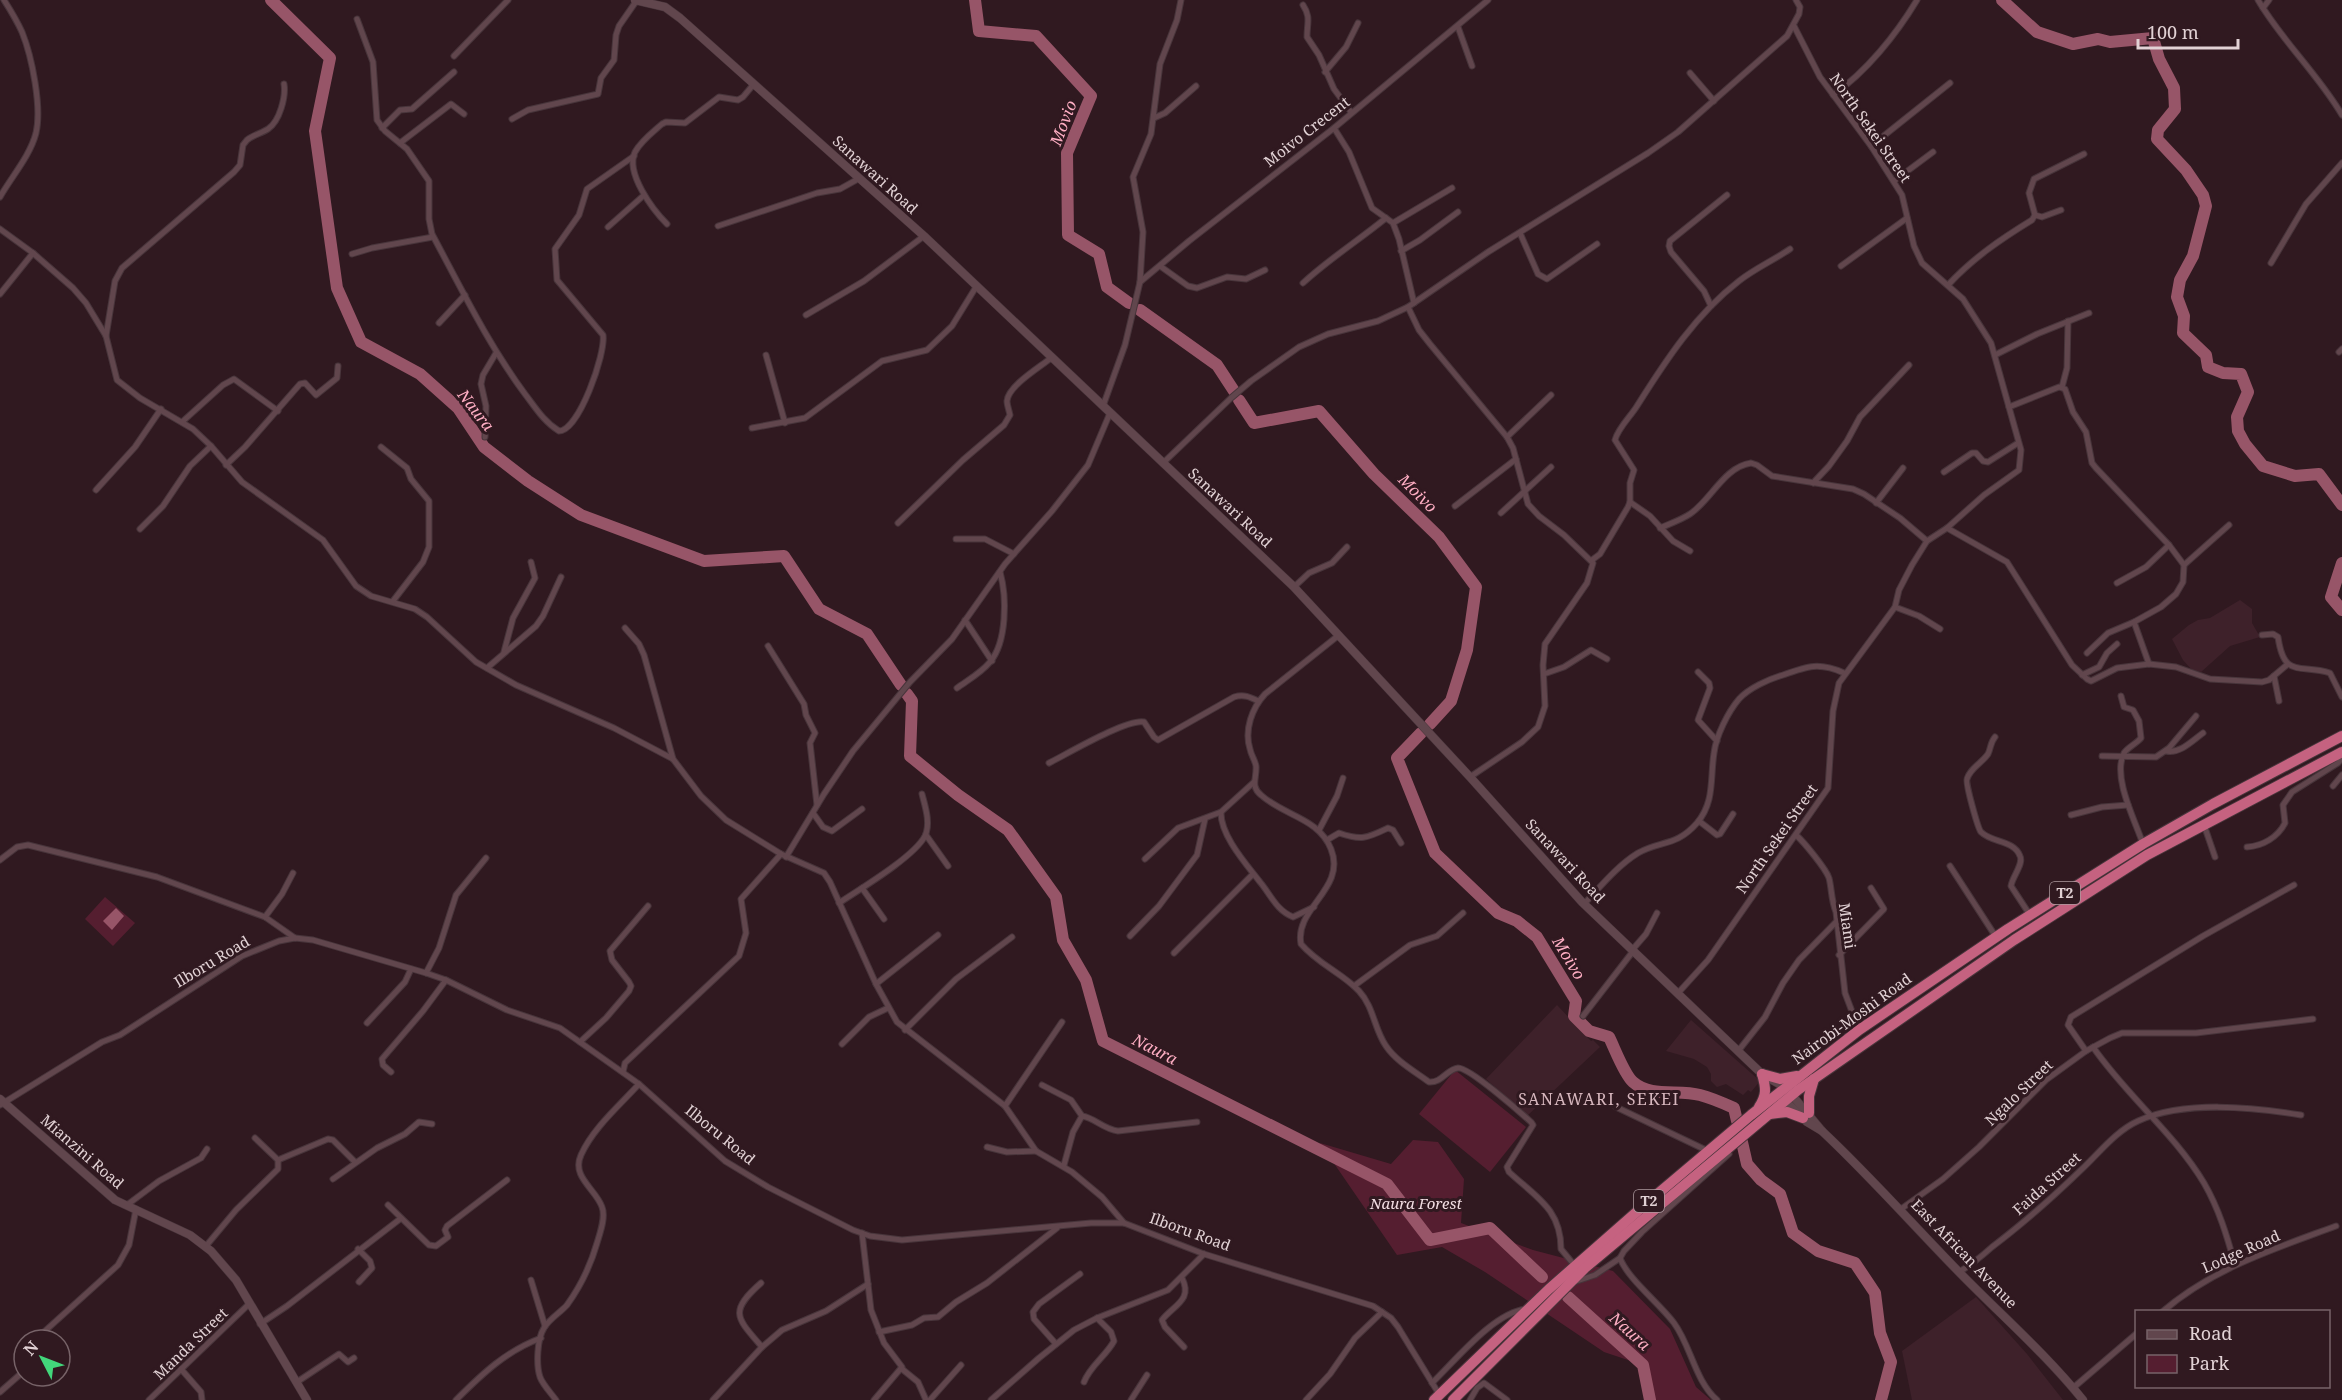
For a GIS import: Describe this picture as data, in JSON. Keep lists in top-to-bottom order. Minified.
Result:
{"streets":{"highway":["T2","Nairobi-Moshi Road"],"street":["North Sekei Street","Moivo Crecent","Sanawari Road","Miami","Ilboru Road","Ngalo Street","Mianzini Road","Faida Street","Lodge Road","East African Avenue","Manda Street"]},"crossings":[["North Sekei Street","Sanawari Road"],["North Sekei Street","Miami"],["Sanawari Road","Nairobi-Moshi Road"],["Sanawari Road","East African Avenue"],["Miami","Nairobi-Moshi Road"],["Ilboru Road","Nairobi-Moshi Road"],["Ilboru Road","Mianzini Road"],["Ngalo Street","East African Avenue"],["Mianzini Road","Manda Street"],["Faida Street","East African Avenue"]],"districts":["SANAWARI, SEKEI"],"water":["Movio","Naura","Moivo"],"parks":["Naura Forest"],"legend":["Road","Park"],"scale_bar":"100 m","north":"top left"}
